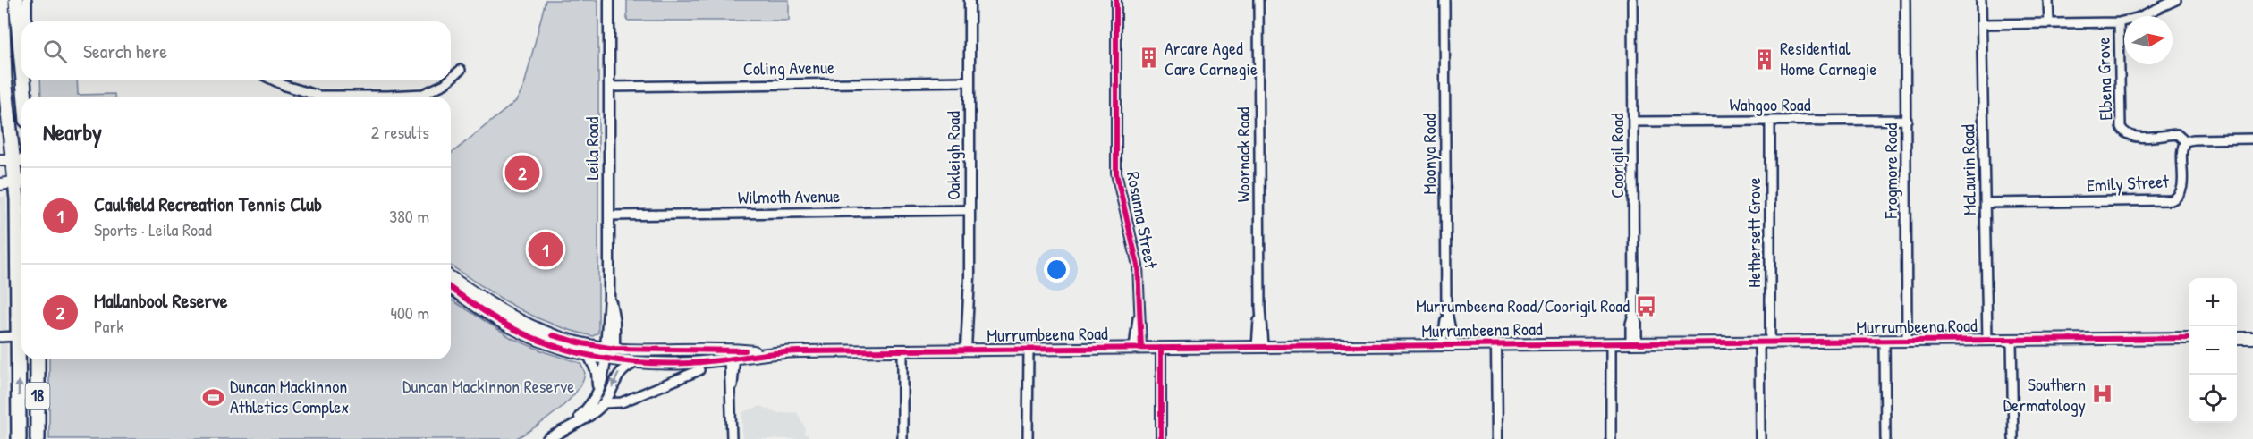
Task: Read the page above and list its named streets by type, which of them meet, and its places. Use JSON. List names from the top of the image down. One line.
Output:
{"streets":{"highway":["18"],"main road":["Murrumbeena Road"],"street":["Coling Avenue","Elbena Grove","Wahgoo Road","Leila Road","Moonya Road","Woornack Road","Oakleigh Road","Coorigil Road","McLaurin Road","Frogmore Road","Emily Street","Wilmoth Avenue","Rosanna Street","Hethersett Grove"]},"crossings":[["Coling Avenue","Leila Road"],["Coling Avenue","Oakleigh Road"],["Elbena Grove","Emily Street"],["Wahgoo Road","Coorigil Road"],["Wahgoo Road","Frogmore Road"],["Wahgoo Road","Hethersett Grove"],["Leila Road","Wilmoth Avenue"],["Leila Road","Murrumbeena Road"],["Moonya Road","Murrumbeena Road"],["Woornack Road","Murrumbeena Road"],["Oakleigh Road","Wilmoth Avenue"],["Oakleigh Road","Murrumbeena Road"],["Coorigil Road","Murrumbeena Road"],["McLaurin Road","Emily Street"],["McLaurin Road","Murrumbeena Road"],["Frogmore Road","Murrumbeena Road"],["Rosanna Street","Murrumbeena Road"],["Hethersett Grove","Murrumbeena Road"]],"parks":["Duncan Mackinnon Reserve"],"places":{"building":["Arcare Aged Care Carnegie","Residential Home Carnegie"],"bus stop":["Murrumbeena Road/Coorigil Road"],"hospital":["Southern Dermatology"],"sports":["Duncan Mackinnon Athletics Complex"]},"north":"right","page":{"search":"Search here","heading":["Nearby","2 results"],"pins":["2","1"],"list":[{"mark":"1","name":"Caulfield Recreation Tennis Club","note":"Sports · Leila Road","value":"380 m"},{"mark":"2","name":"Mallanbool Reserve","note":"Park","value":"400 m"}],"map_buttons":["+","−"]}}
